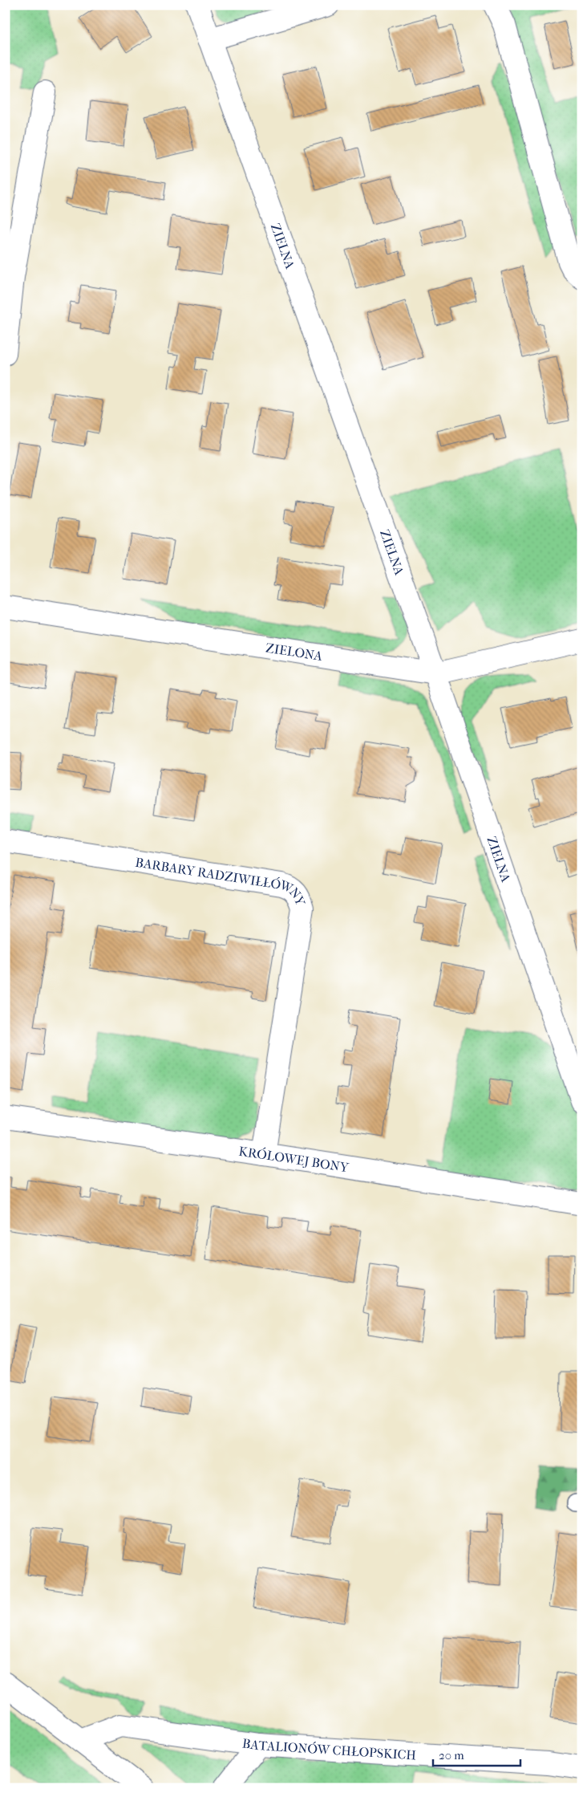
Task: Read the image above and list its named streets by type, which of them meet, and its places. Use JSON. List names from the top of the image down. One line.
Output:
{"streets":{"street":["ZIELNA","ZIELONA","BARBARY RADZIWIŁŁÓWNY","KRÓLOWEJ BONY","BATALIONÓW CHŁOPSKICH"]},"crossings":[["ZIELNA","ZIELONA"],["BARBARY RADZIWIŁŁÓWNY","KRÓLOWEJ BONY"]],"scale_bar":"20 m"}
